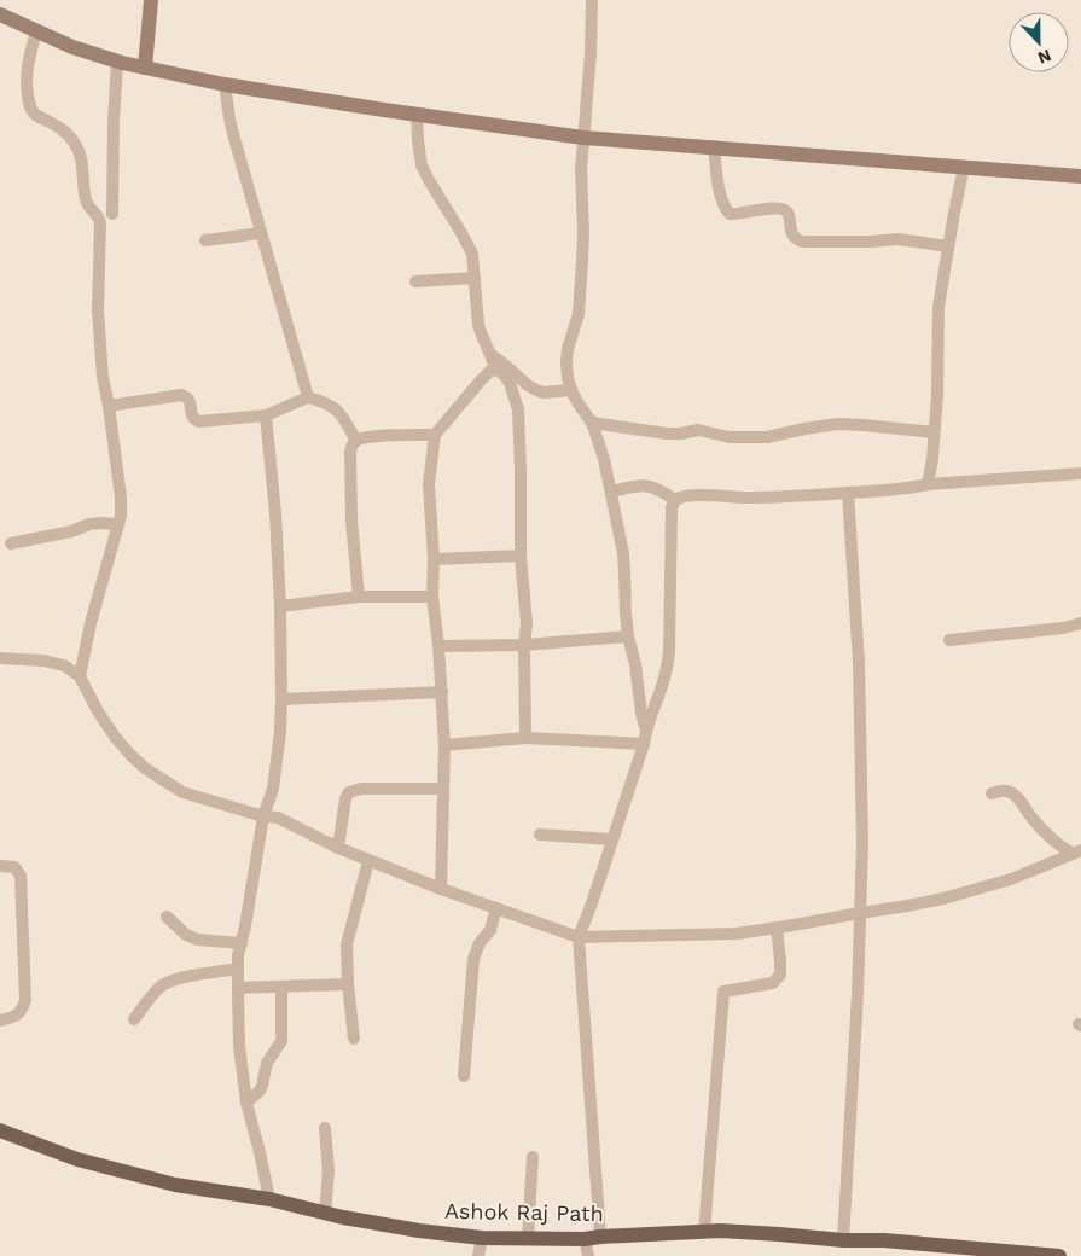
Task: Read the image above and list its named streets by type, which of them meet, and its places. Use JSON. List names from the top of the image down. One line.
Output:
{"streets":{"main road":["Ashok Raj Path"]},"north":"bottom"}
